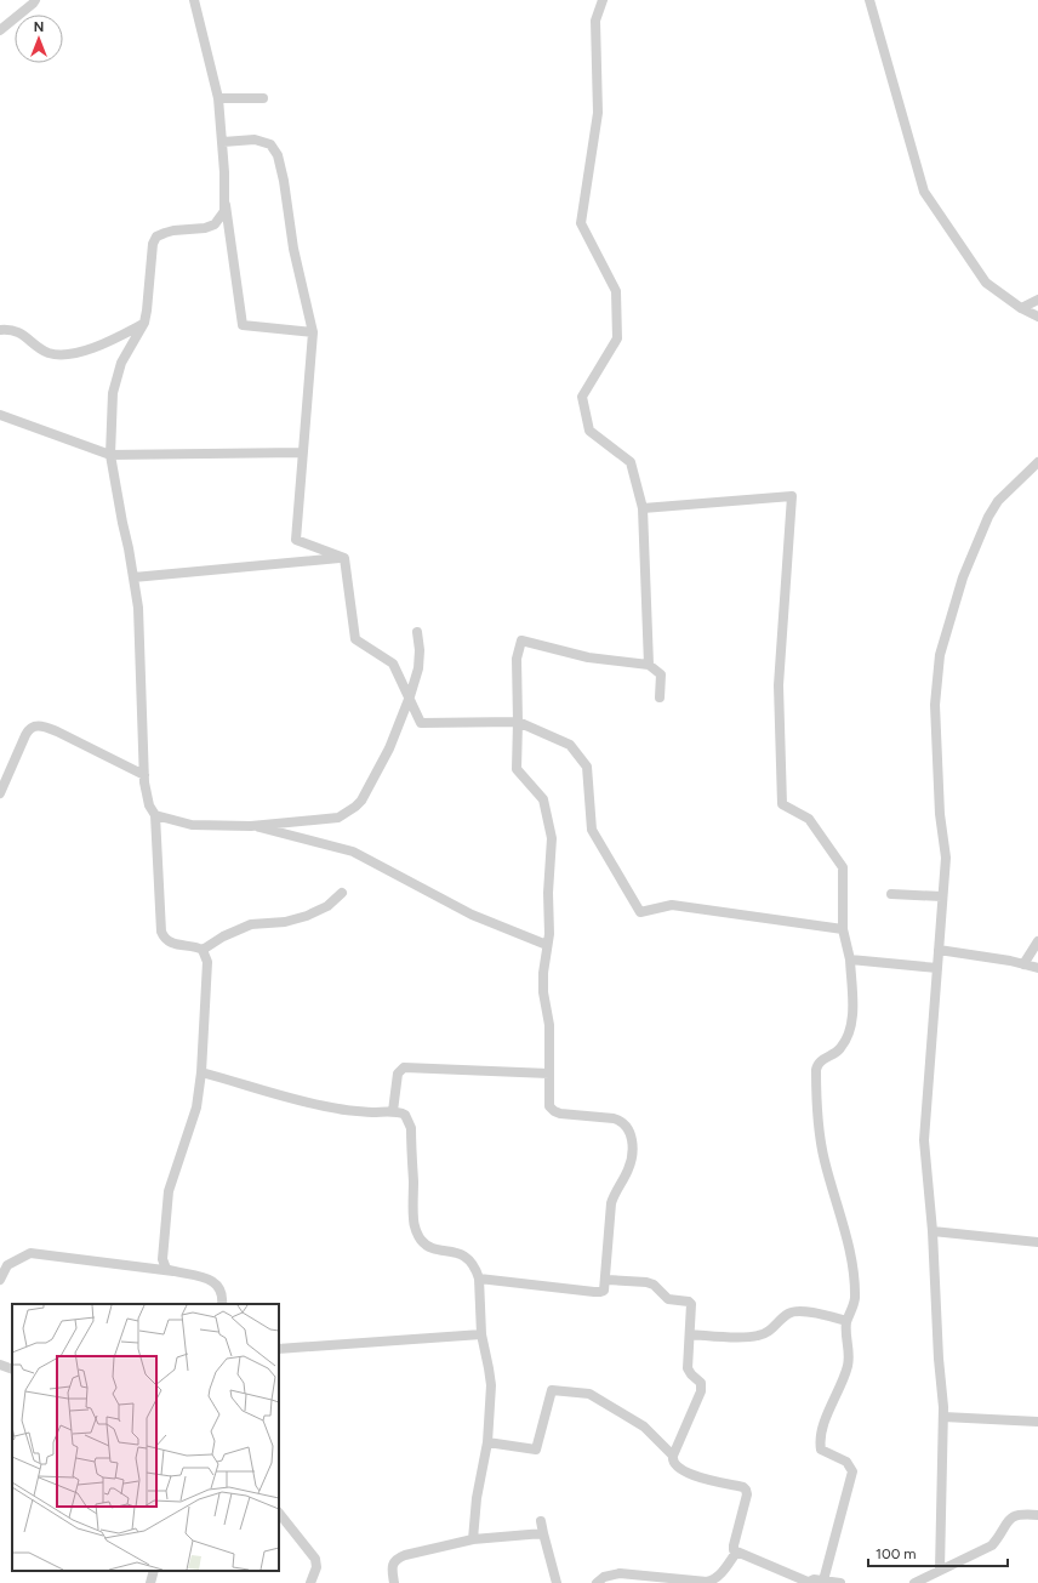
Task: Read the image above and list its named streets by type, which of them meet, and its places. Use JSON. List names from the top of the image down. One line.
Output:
{"scale_bar":"100 m","north":"top"}
